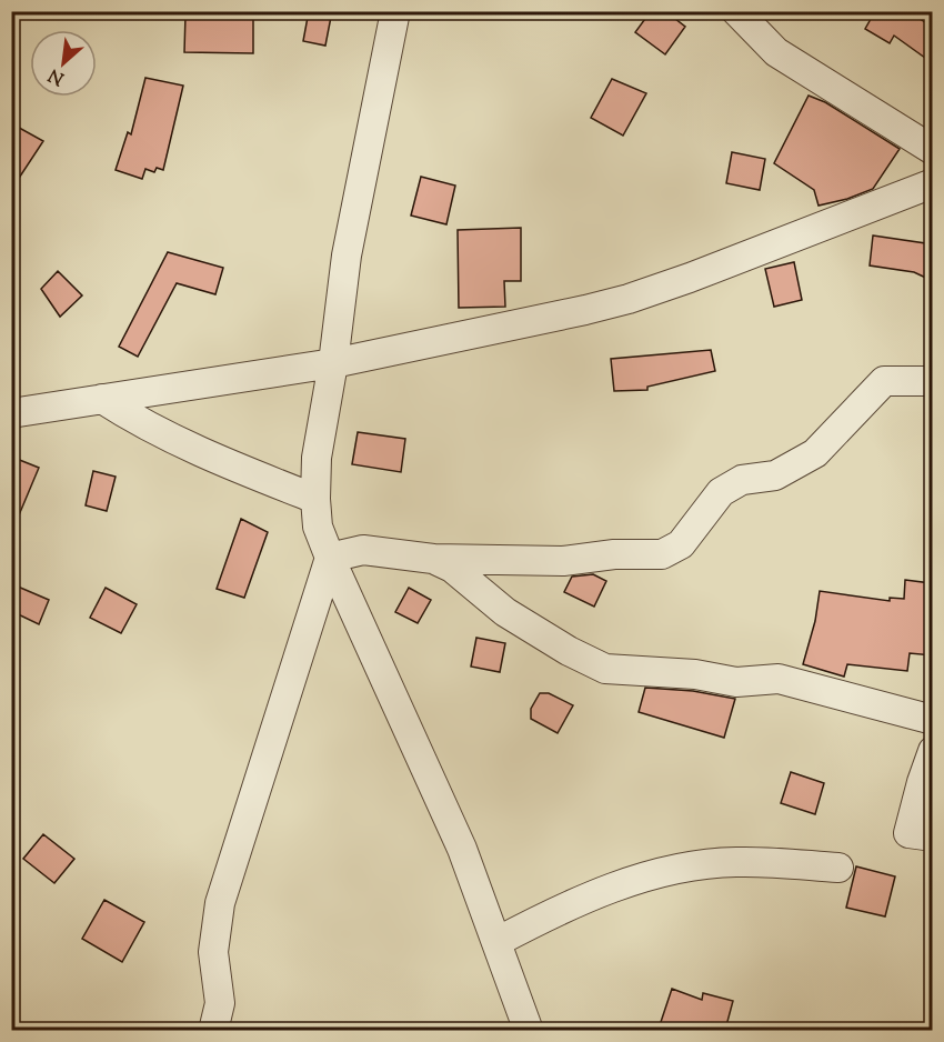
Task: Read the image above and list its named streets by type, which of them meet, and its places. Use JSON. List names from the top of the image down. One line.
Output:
{"north":"bottom left"}
